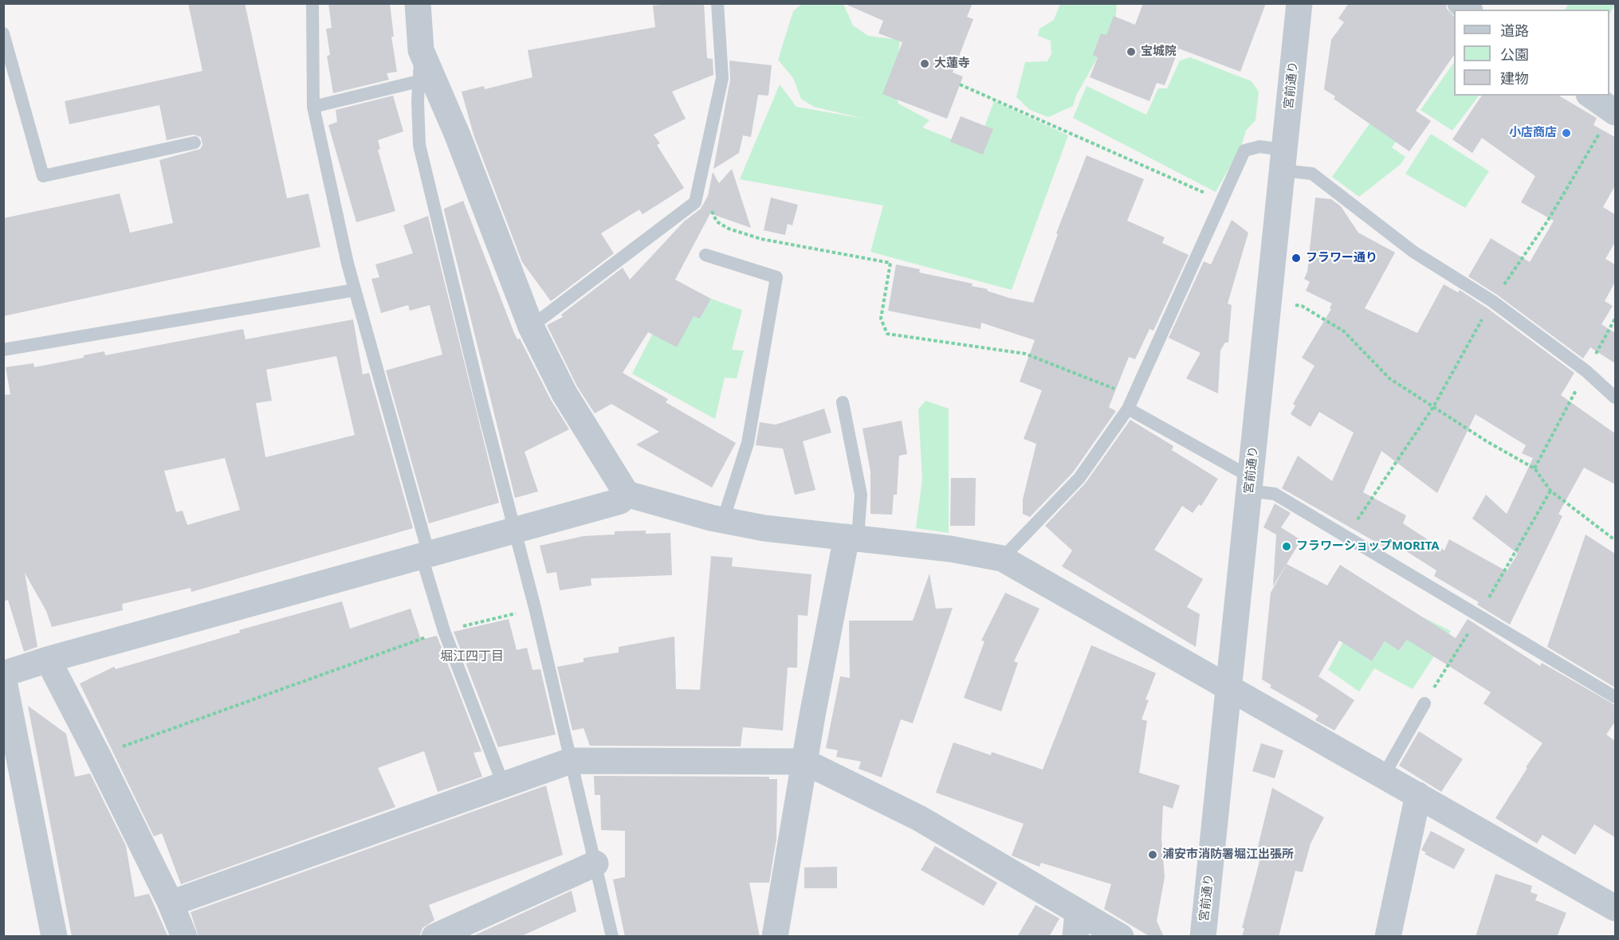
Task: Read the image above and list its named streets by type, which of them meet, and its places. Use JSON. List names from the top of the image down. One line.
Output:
{"streets":{"street":["宮前通り"]},"districts":["堀江四丁目"],"places":["宝城院","大蓮寺","小店商店","フラワー通り","フラワーショップMORITA","浦安市消防署堀江出張所"],"legend":["道路","公園","建物"]}
